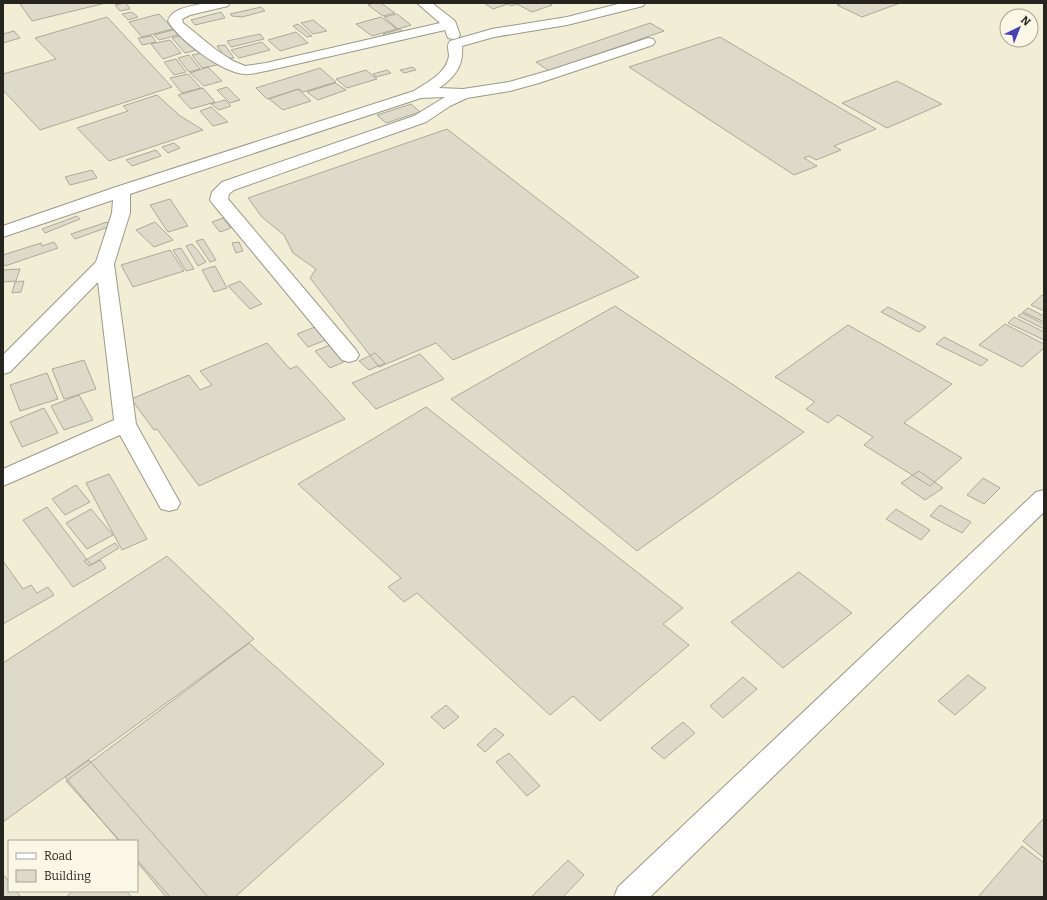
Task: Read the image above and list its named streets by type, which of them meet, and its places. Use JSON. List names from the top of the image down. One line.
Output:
{"legend":["Road","Building"],"north":"top right"}
